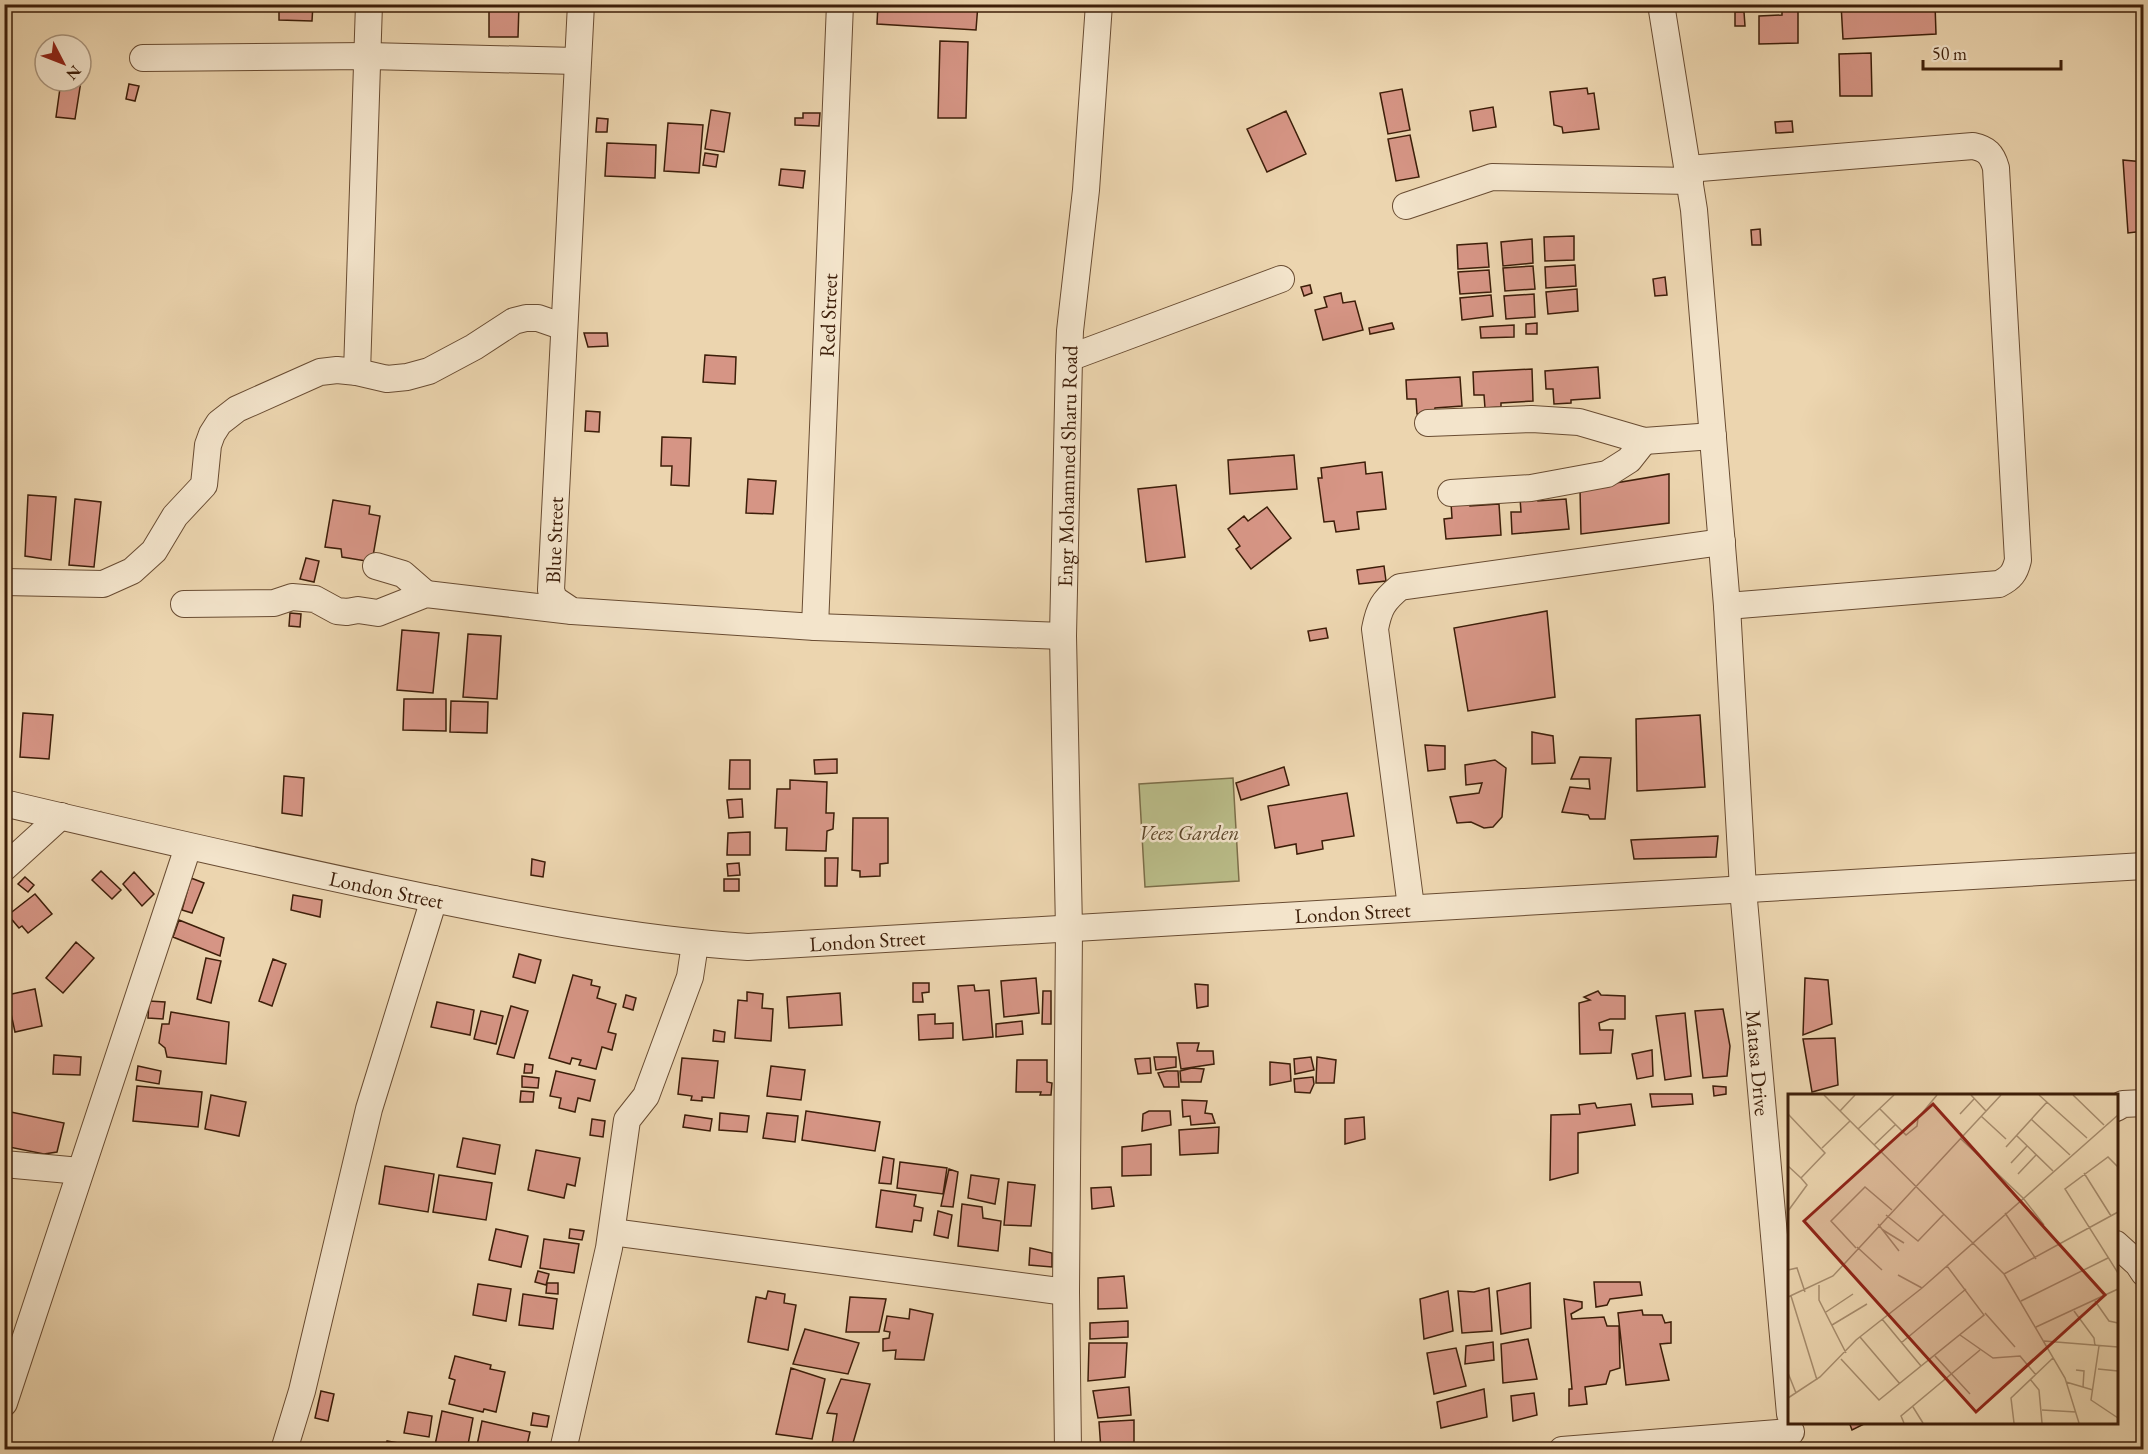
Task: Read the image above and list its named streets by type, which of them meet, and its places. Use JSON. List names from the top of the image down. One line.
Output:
{"streets":{"street":["Red Street","Engr Mohammed Sharu Road","Blue Street","London Street","Matasa Drive"]},"crossings":[["Red Street","Blue Street"],["Engr Mohammed Sharu Road","Blue Street"],["Engr Mohammed Sharu Road","London Street"],["London Street","Matasa Drive"]],"parks":["Veez Garden"],"scale_bar":"50 m","north":"bottom right"}
